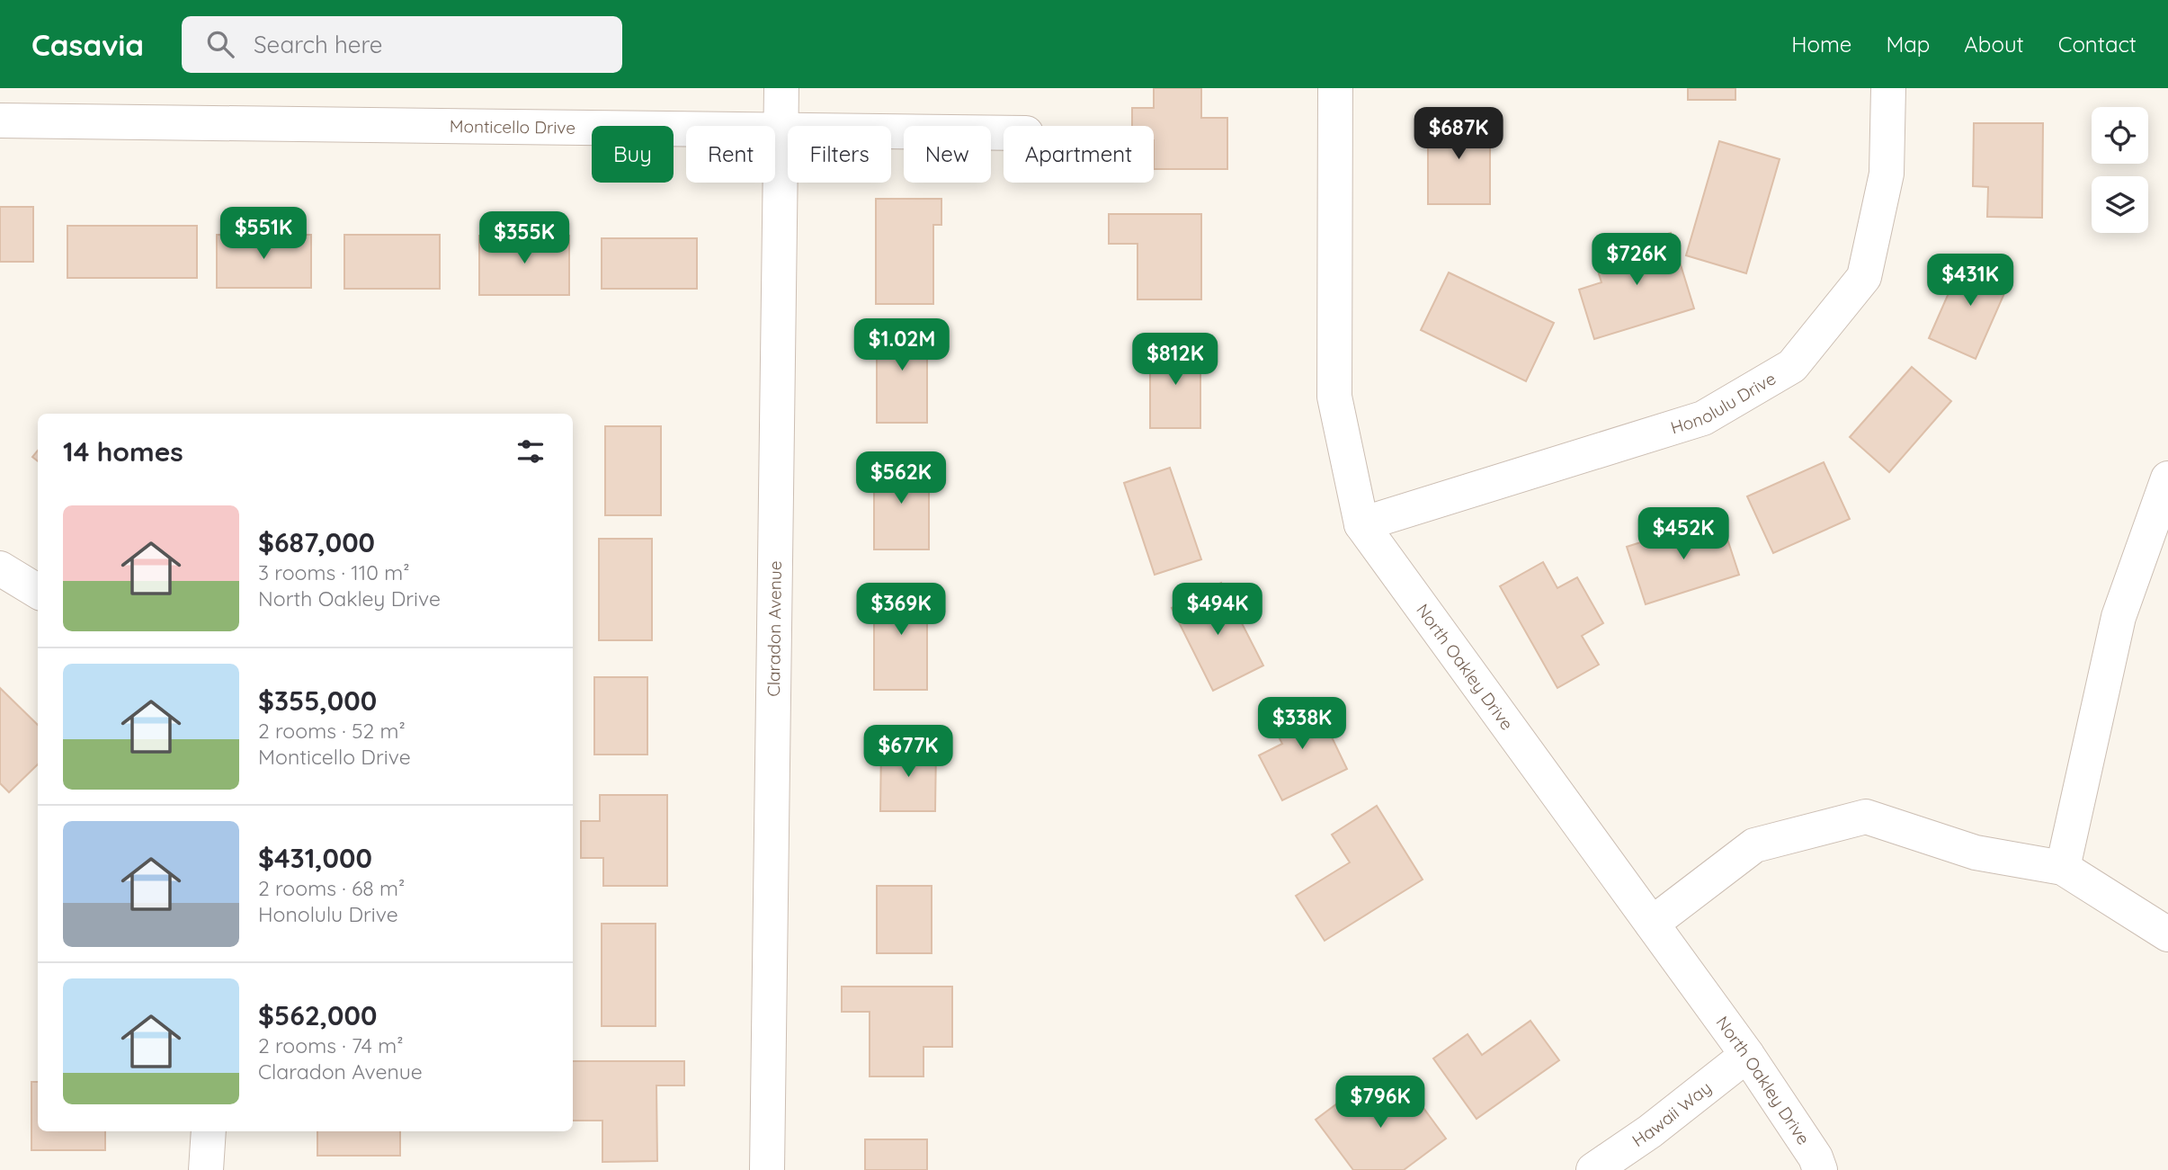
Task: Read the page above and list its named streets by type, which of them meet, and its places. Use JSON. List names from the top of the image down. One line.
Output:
{"streets":{"street":["Monticello Drive","Honolulu Drive","Claradon Avenue","North Oakley Drive","Hawaii Way"]},"crossings":[["Monticello Drive","Claradon Avenue"],["Honolulu Drive","North Oakley Drive"],["North Oakley Drive","Hawaii Way"]],"page":{"header":"Casavia","search":"Search here","nav":["Home","Map","About","Contact"],"price":["$687K","$551K","$355K","$726K","$431K","$1.02M","$812K","$562K","$452K","$369K","$494K","$338K","$677K","$796K"],"chip":["Buy","Rent","Filters","New","Apartment"],"heading":"14 homes","list":[{"name":"$687,000","note":"3 rooms · 110 m² · North Oakley Drive"},{"name":"$355,000","note":"2 rooms · 52 m² · Monticello Drive"},{"name":"$431,000","note":"2 rooms · 68 m² · Honolulu Drive"},{"name":"$562,000","note":"2 rooms · 74 m² · Claradon Avenue"}]}}
